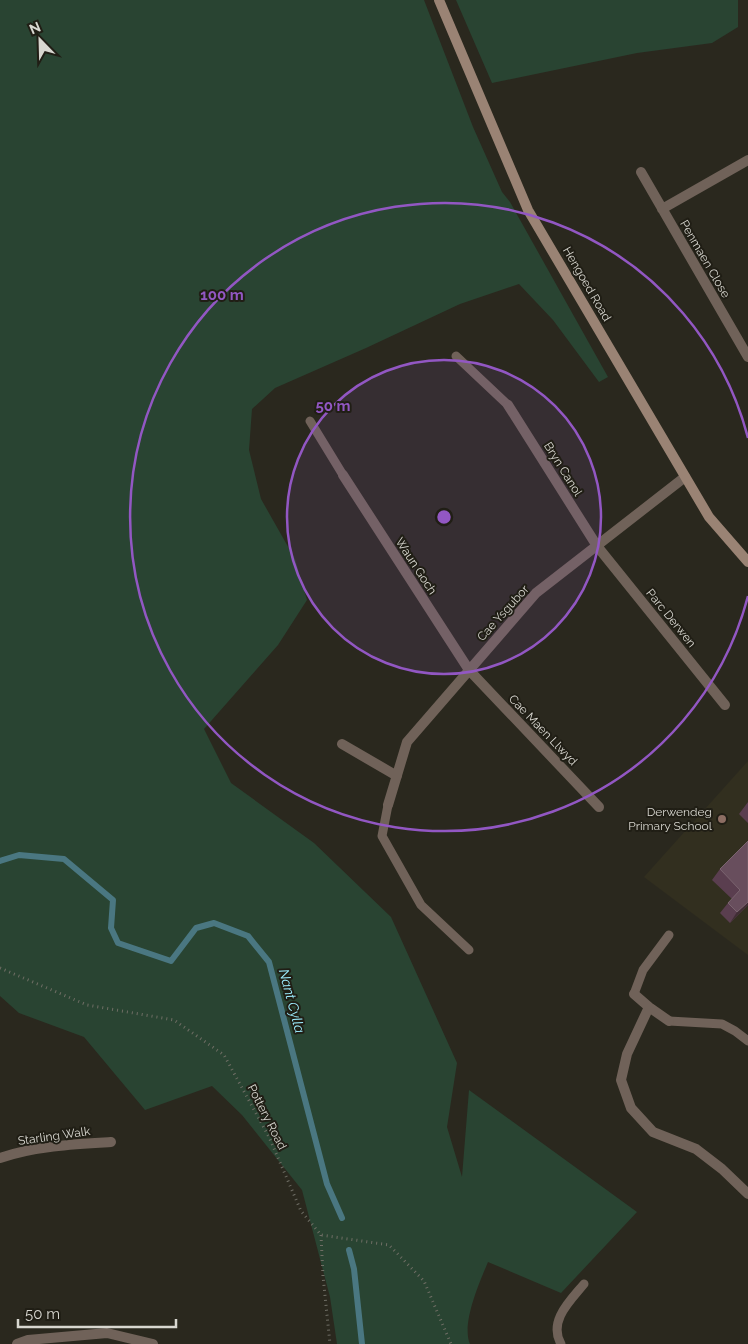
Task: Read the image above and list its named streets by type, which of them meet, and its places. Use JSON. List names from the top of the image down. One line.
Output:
{"streets":{"street":["Penmaen Close","Hengoed Road","Bryn Canol","Waun Goch","Cae Ysgubor","Parc Derwen","Cae Maen Llwyd","Starling Walk"],"path":["Pottery Road"]},"crossings":[["Hengoed Road","Cae Ysgubor"],["Bryn Canol","Cae Ysgubor"],["Bryn Canol","Parc Derwen"],["Waun Goch","Cae Ysgubor"],["Waun Goch","Cae Maen Llwyd"],["Cae Ysgubor","Parc Derwen"],["Cae Ysgubor","Cae Maen Llwyd"]],"water":["Nant Cylla"],"places":["Derwendeg Primary School"],"scale_bar":"50 m","north":"top left","rings":["100 m","50 m"]}
